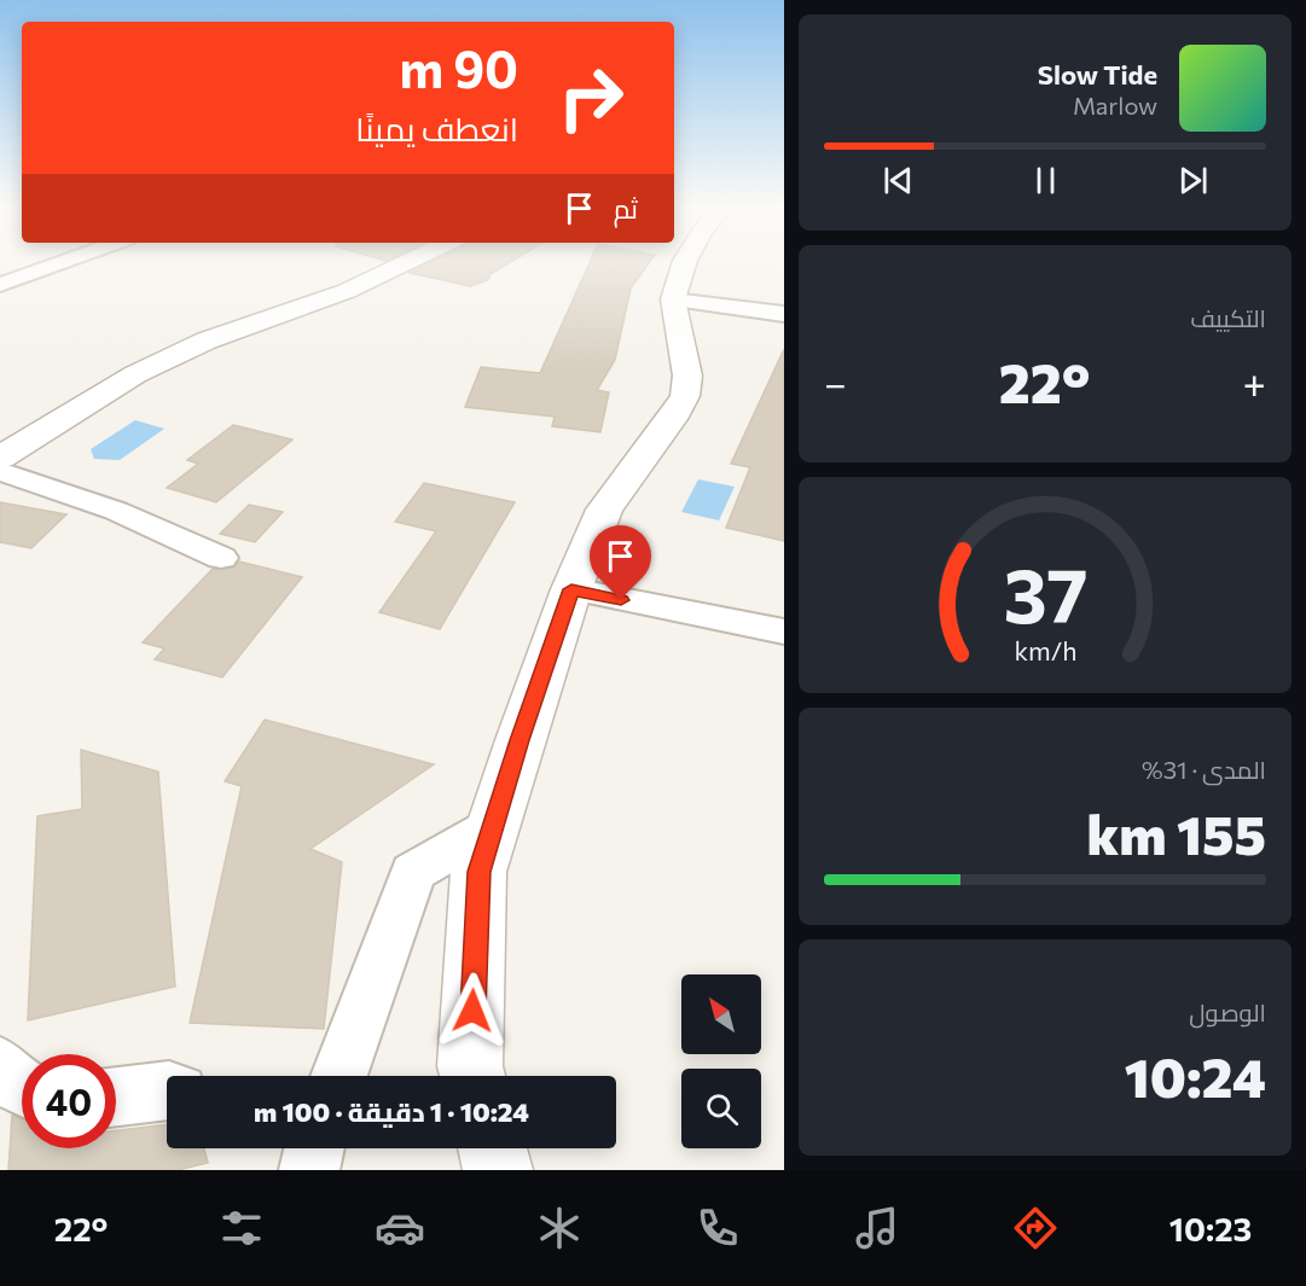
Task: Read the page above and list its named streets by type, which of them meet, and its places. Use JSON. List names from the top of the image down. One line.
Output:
{"north":"top left","page":{"turn":["90 m","انعطف يمينًا"],"song":["Slow Tide","Marlow"],"then":"ثم","tile":["التكييف",["المدى · 31%","155 km"],["الوصول","10:24"]],"heat":["−","22°","+"],"limit":"40","trip":"10:24 · 1 دقيقة · 100 m","tabs":["10:23","22°"],"gauge":["37","km/h"]}}
